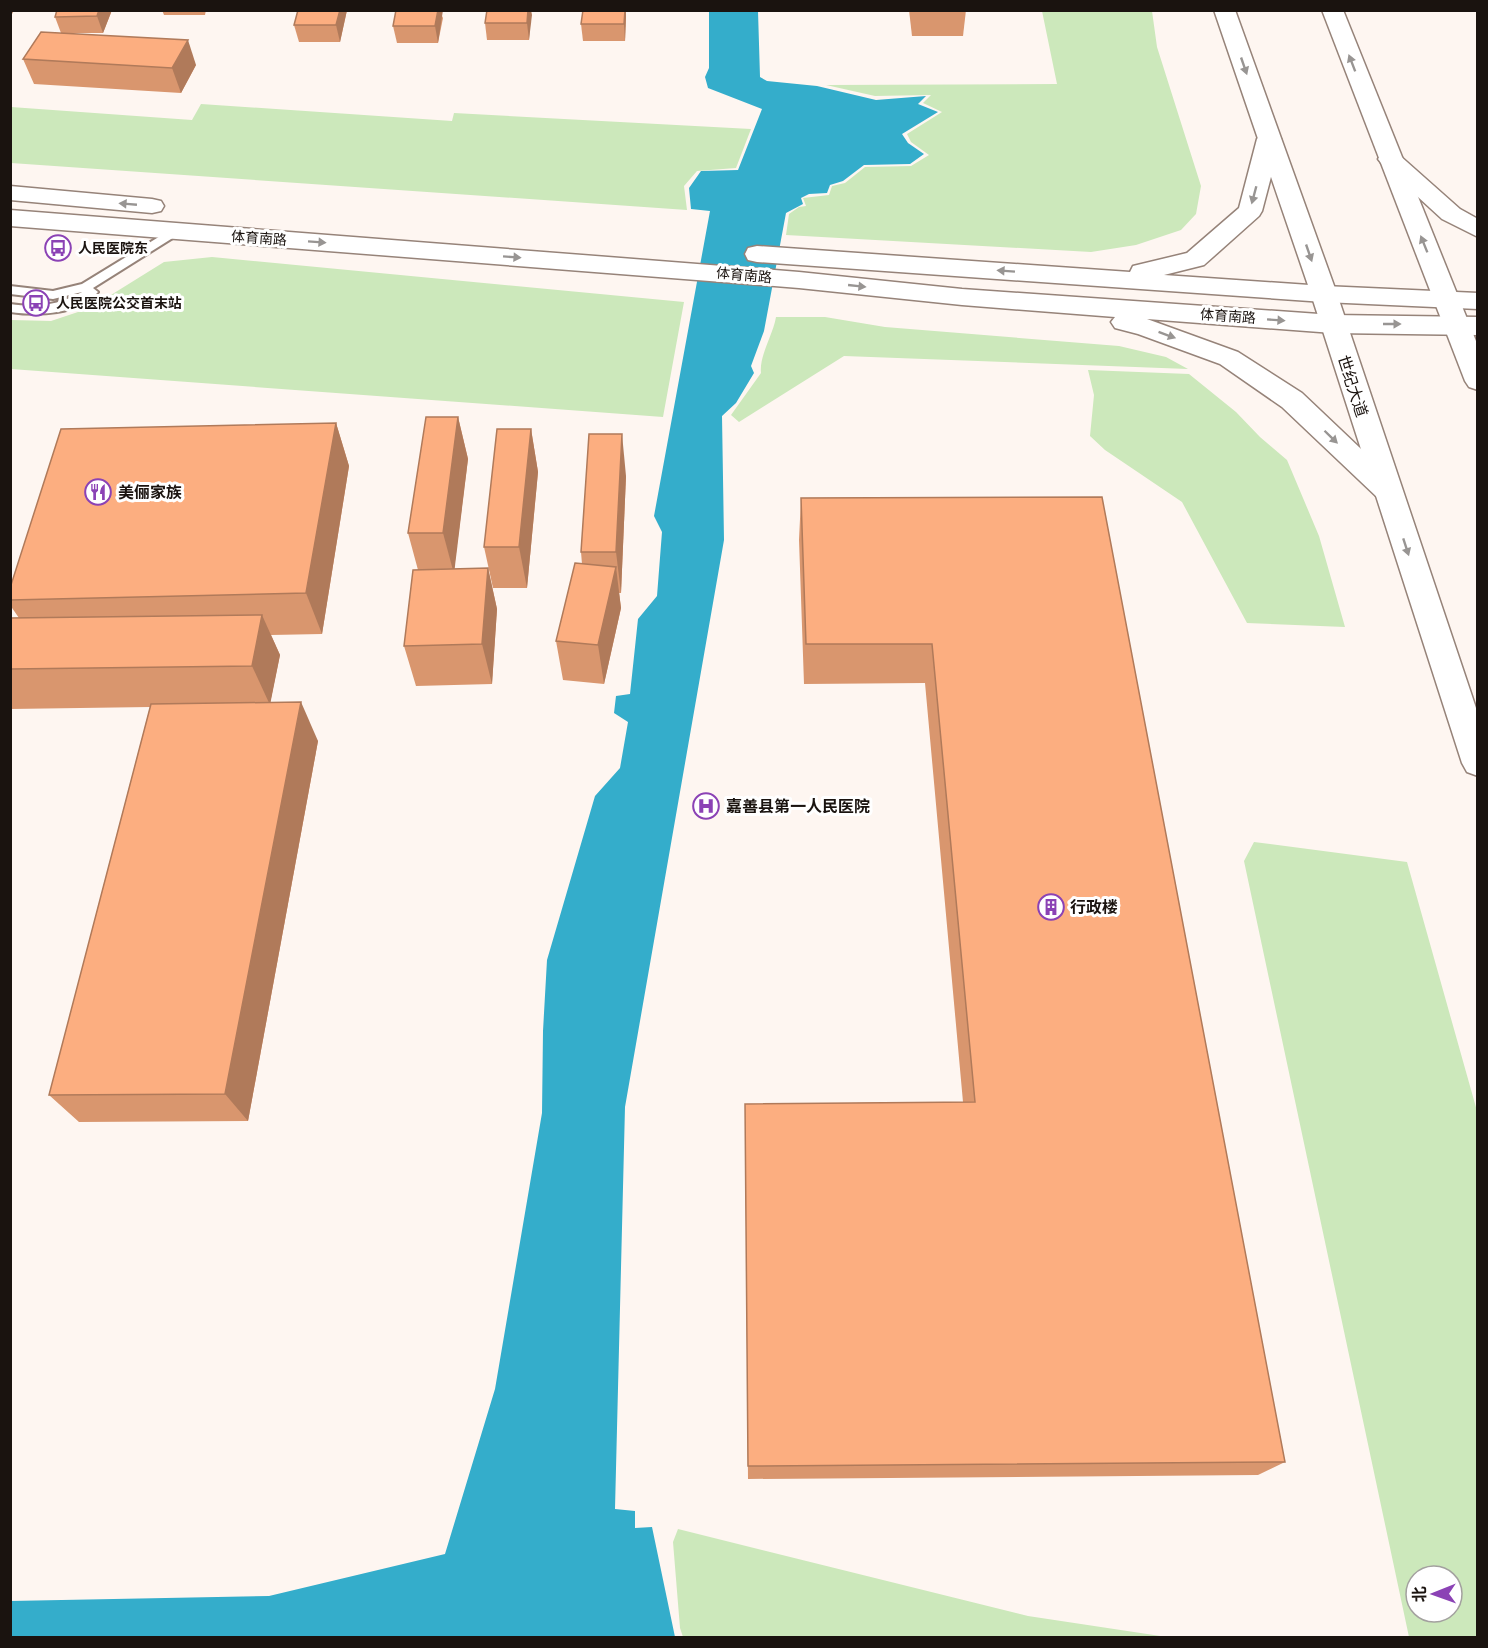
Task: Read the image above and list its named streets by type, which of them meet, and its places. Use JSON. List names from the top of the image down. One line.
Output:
{"streets":{"main road":["体育南路","世纪大道"]},"crossings":[["体育南路","世纪大道"]],"places":{"bus stop":["人民医院东","人民医院公交首末站"],"restaurant":["美俪家族"],"hospital":["嘉善县第一人民医院"],"building":["行政楼"]},"north":"left"}
